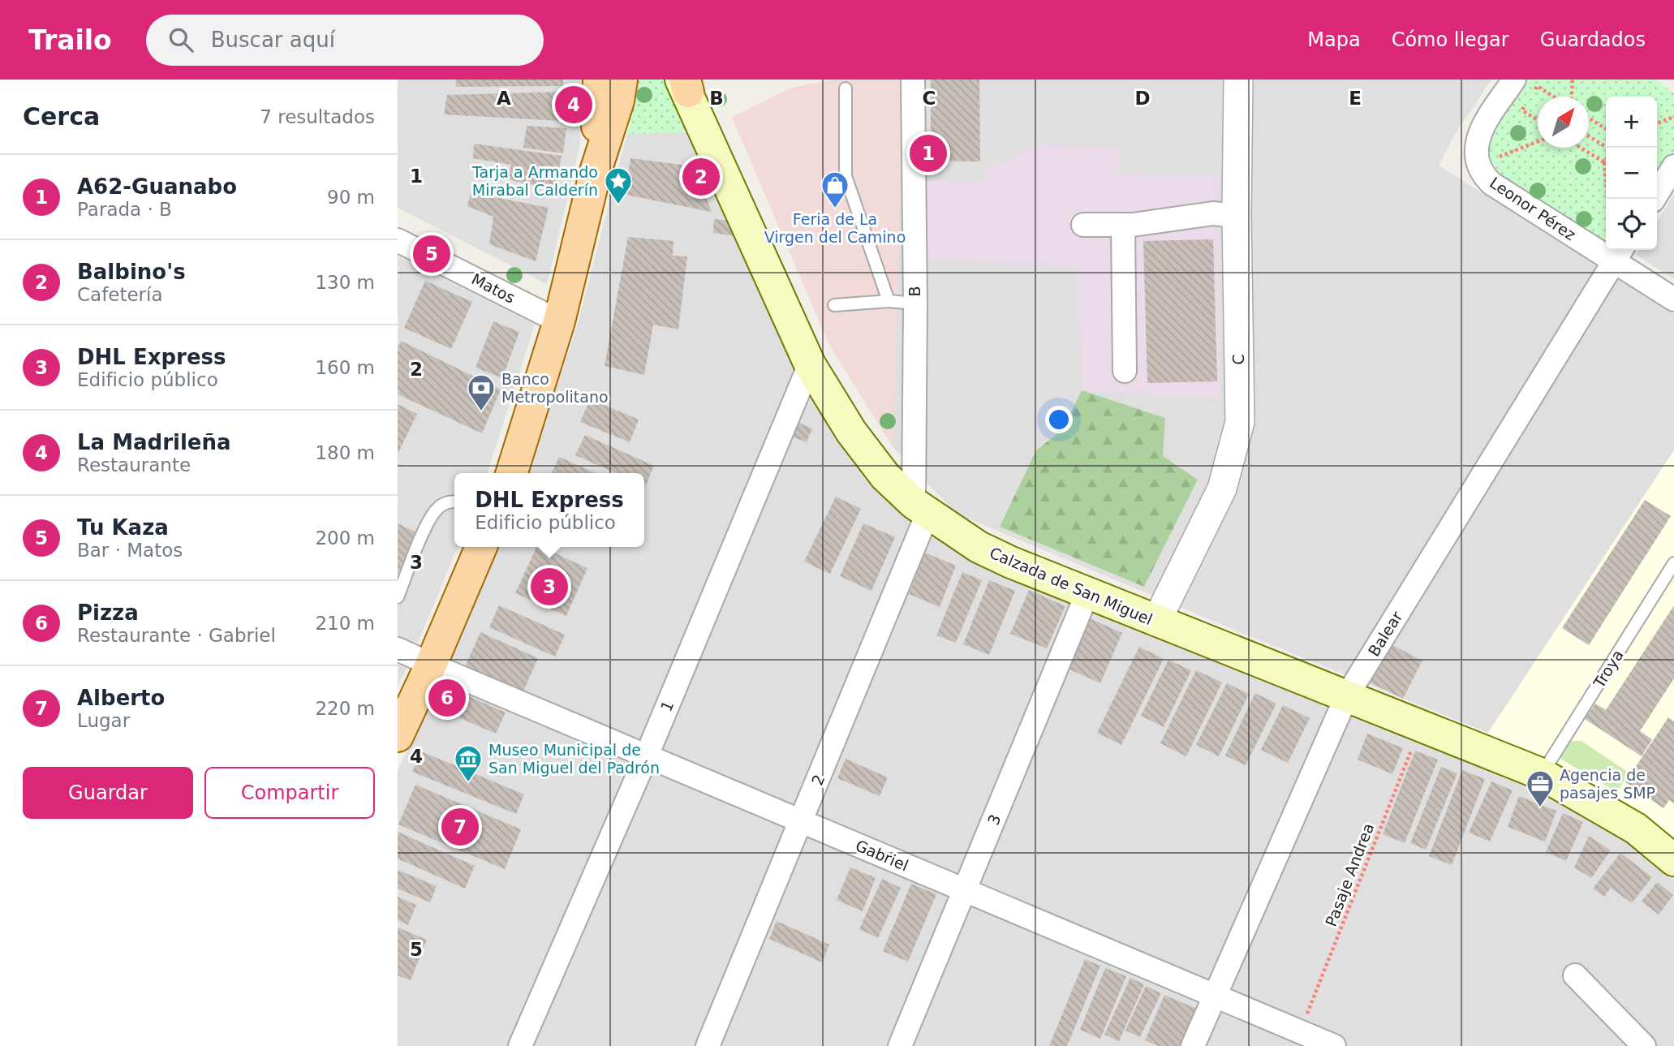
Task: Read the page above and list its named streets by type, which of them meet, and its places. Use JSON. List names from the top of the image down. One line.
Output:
{"streets":{"main road":["Calzada de San Miguel"],"street":["Leonor Pérez","Matos","B","C","Balear","1","2","3","Gabriel"],"lane":["Troya"],"path":["Pasaje Andrea"]},"crossings":[["Leonor Pérez","Balear"],["B","Calzada de San Miguel"],["B","2"],["C","Calzada de San Miguel"],["Calzada de San Miguel","Balear"],["Calzada de San Miguel","Troya"],["Calzada de San Miguel","1"],["Calzada de San Miguel","2"],["Calzada de San Miguel","3"],["Calzada de San Miguel","Pasaje Andrea"],["Balear","Gabriel"],["1","Gabriel"],["2","Gabriel"],["3","Gabriel"],["Gabriel","Pasaje Andrea"]],"places":{"place":["Tarja a Armando Mirabal Calderín"],"shop":["Feria de La Virgen del Camino"],"bank":["Banco Metropolitano"],"museum":["Museo Municipal de San Miguel del Padrón"],"office":["Agencia de pasajes SMP"]},"north":"top right","page":{"header":"Trailo","search":"Buscar aquí","nav":["Mapa","Cómo llegar","Guardados"],"heading":["Cerca","7 resultados"],"pins":["4","1","2","5","3","6","7"],"map_buttons":["+","−"],"list":[{"mark":"1","name":"A62-Guanabo","note":"Parada · B","value":"90 m"},{"mark":"2","name":"Balbino's","note":"Cafetería","value":"130 m"},{"mark":"3","name":"DHL Express","note":"Edificio público","value":"160 m"},{"mark":"4","name":"La Madrileña","note":"Restaurante","value":"180 m"},{"mark":"5","name":"Tu Kaza","note":"Bar · Matos","value":"200 m"},{"mark":"6","name":"Pizza","note":"Restaurante · Gabriel","value":"210 m"},{"mark":"7","name":"Alberto","note":"Lugar","value":"220 m"}],"popup":["DHL Express","Edificio público"],"buttons":["Guardar","Compartir"]},"grid":{"columns":["A","B","C","D","E"],"rows":["1","2","3","4","5"]}}
